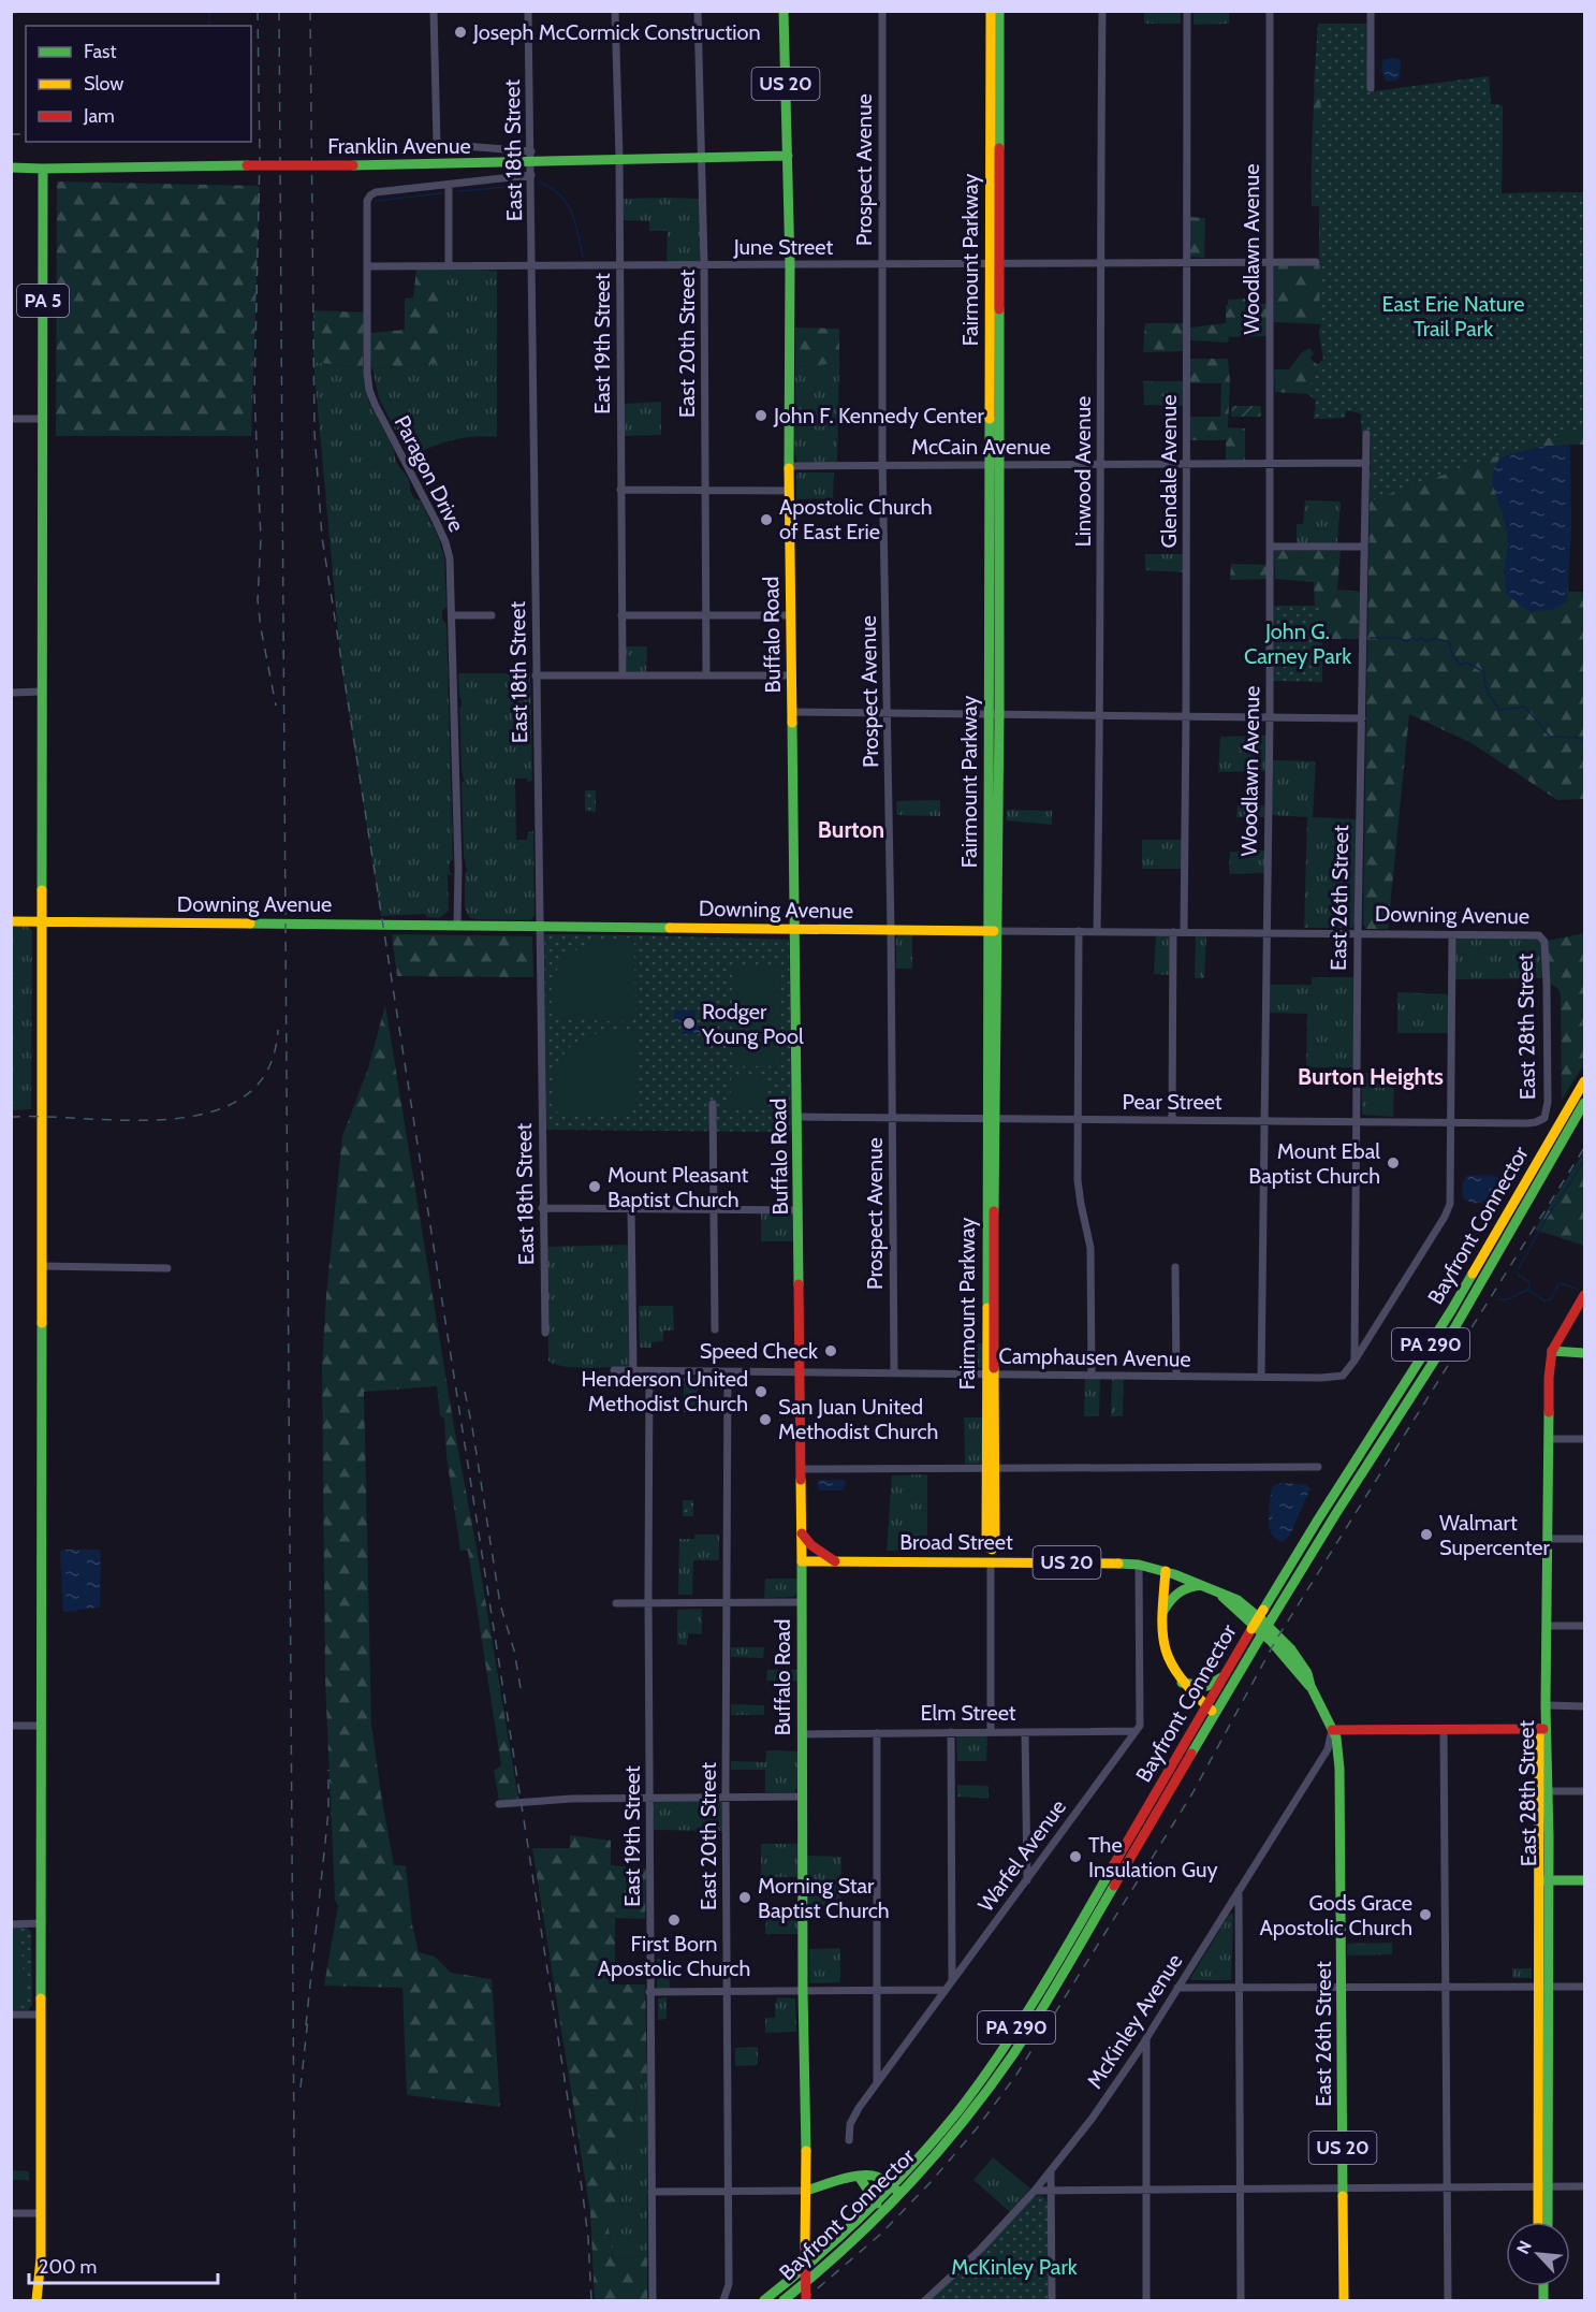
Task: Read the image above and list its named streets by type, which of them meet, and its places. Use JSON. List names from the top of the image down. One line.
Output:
{"streets":{"main road":["US 20","Franklin Avenue","Fairmount Parkway","PA 5","Buffalo Road","East 26th Street","Downing Avenue","East 28th Street","Bayfront Connector","PA 290","Broad Street"],"street":["East 18th Street","Prospect Avenue","June Street","Woodlawn Avenue","East 19th Street","East 20th Street","McCain Avenue","Linwood Avenue","Glendale Avenue","Paragon Drive","Pear Street","Camphausen Avenue","Elm Street","Warfel Avenue","McKinley Avenue"]},"crossings":[["Franklin Avenue","East 18th Street"],["Franklin Avenue","PA 5"],["Franklin Avenue","East 19th Street"],["Franklin Avenue","East 20th Street"],["Franklin Avenue","Buffalo Road"],["East 18th Street","June Street"],["East 18th Street","Downing Avenue"],["Prospect Avenue","June Street"],["Prospect Avenue","McCain Avenue"],["Prospect Avenue","Downing Avenue"],["Prospect Avenue","Pear Street"],["Prospect Avenue","Camphausen Avenue"],["June Street","Woodlawn Avenue"],["June Street","Fairmount Parkway"],["June Street","East 19th Street"],["June Street","East 20th Street"],["June Street","Linwood Avenue"],["June Street","Glendale Avenue"],["June Street","Paragon Drive"],["June Street","Buffalo Road"],["Woodlawn Avenue","McCain Avenue"],["Woodlawn Avenue","Downing Avenue"],["Woodlawn Avenue","Pear Street"],["Woodlawn Avenue","Camphausen Avenue"],["Fairmount Parkway","McCain Avenue"],["Fairmount Parkway","Downing Avenue"],["Fairmount Parkway","Pear Street"],["Fairmount Parkway","Camphausen Avenue"],["Fairmount Parkway","Broad Street"],["Fairmount Parkway","Elm Street"],["PA 5","Downing Avenue"],["East 19th Street","Camphausen Avenue"],["East 20th Street","Camphausen Avenue"],["McCain Avenue","Linwood Avenue"],["McCain Avenue","Glendale Avenue"],["McCain Avenue","Buffalo Road"],["McCain Avenue","East 26th Street"],["Linwood Avenue","Downing Avenue"],["Glendale Avenue","Downing Avenue"],["Paragon Drive","Downing Avenue"],["Buffalo Road","Downing Avenue"],["Buffalo Road","Pear Street"],["Buffalo Road","Camphausen Avenue"],["Buffalo Road","Broad Street"],["Buffalo Road","Elm Street"],["East 26th Street","Downing Avenue"],["East 26th Street","Pear Street"],["East 26th Street","Camphausen Avenue"],["East 26th Street","Broad Street"],["East 26th Street","McKinley Avenue"],["Downing Avenue","East 28th Street"],["East 28th Street","Pear Street"],["Broad Street","Warfel Avenue"],["Broad Street","McKinley Avenue"],["Elm Street","Warfel Avenue"]],"districts":["Burton","Burton Heights"],"parks":["East Erie Nature Trail Park","John G. Carney Park","McKinley Park"],"places":["Joseph McCormick Construction","John F. Kennedy Center","Apostolic Church of East Erie","Rodger Young Pool","Mount Ebal Baptist Church","Mount Pleasant Baptist Church","Speed Check","Henderson United Methodist Church","San Juan United Methodist Church","Walmart Supercenter","The Insulation Guy","Morning Star Baptist Church","Gods Grace Apostolic Church","First Born Apostolic Church"],"legend":["Fast","Slow","Jam"],"scale_bar":"200 m","north":"top left"}
